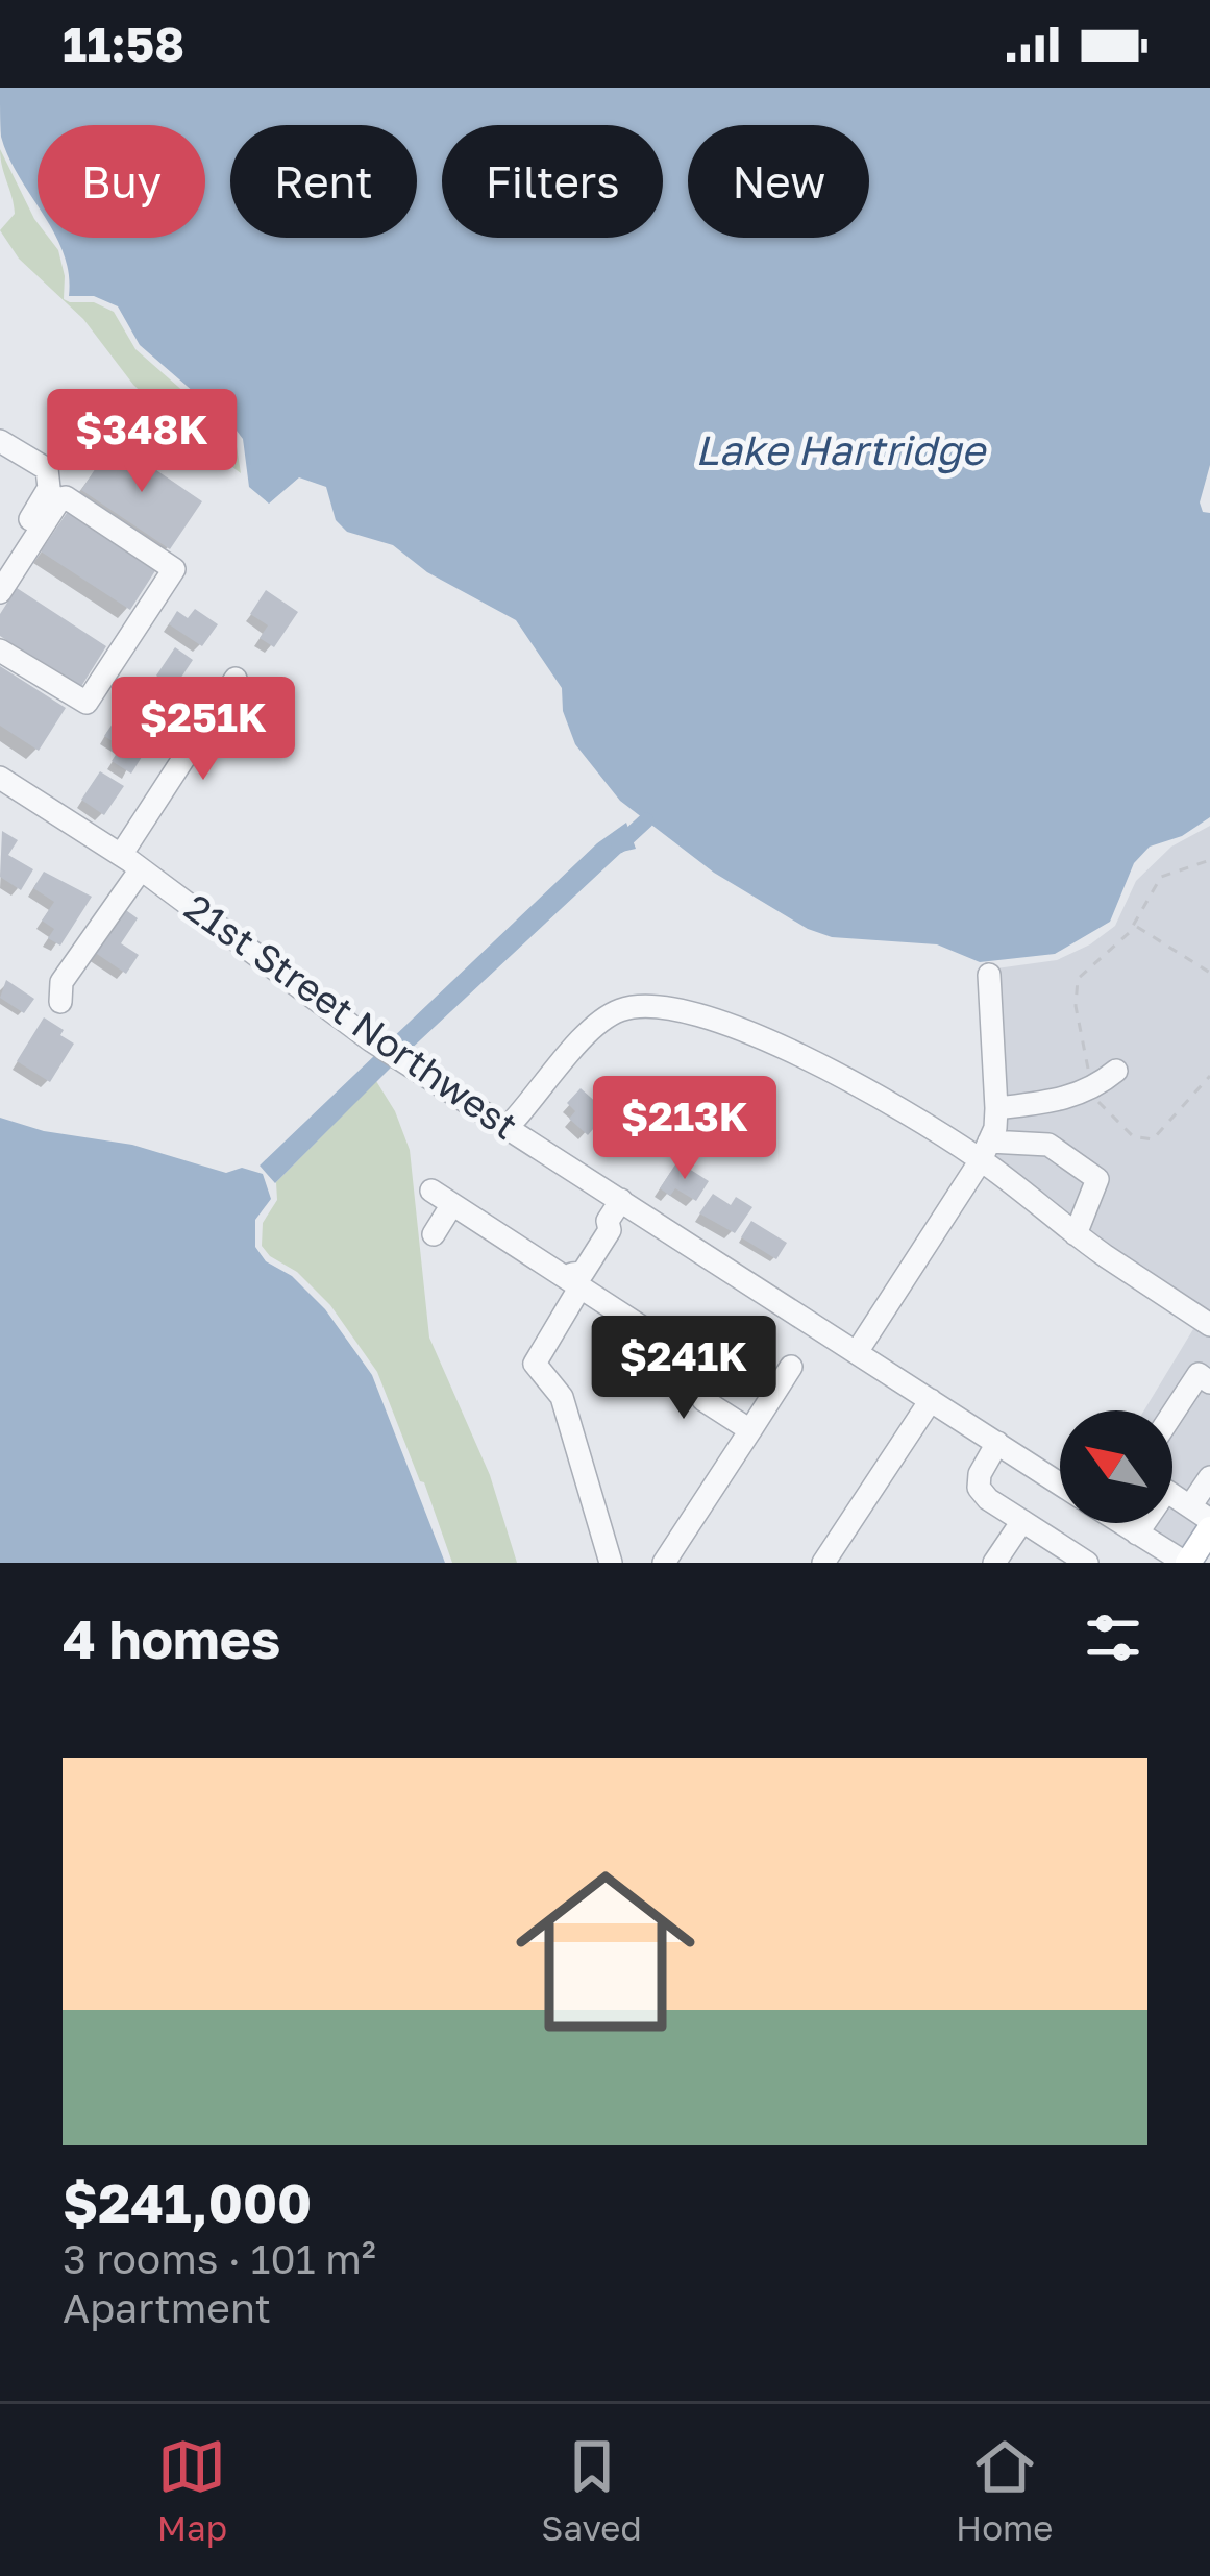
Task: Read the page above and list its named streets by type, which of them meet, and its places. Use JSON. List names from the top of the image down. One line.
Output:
{"streets":{"street":["21st Street Northwest"]},"water":["Lake Hartridge"],"north":"top left","page":{"status":"11:58","chip":["Buy","Rent","Filters","New"],"price":["$348K","$251K","$213K","$241K"],"heading":"4 homes","list":[{"name":"$241,000","note":"3 rooms · 101 m² · Apartment"}],"tabs":["Map","Saved","Home"]}}
